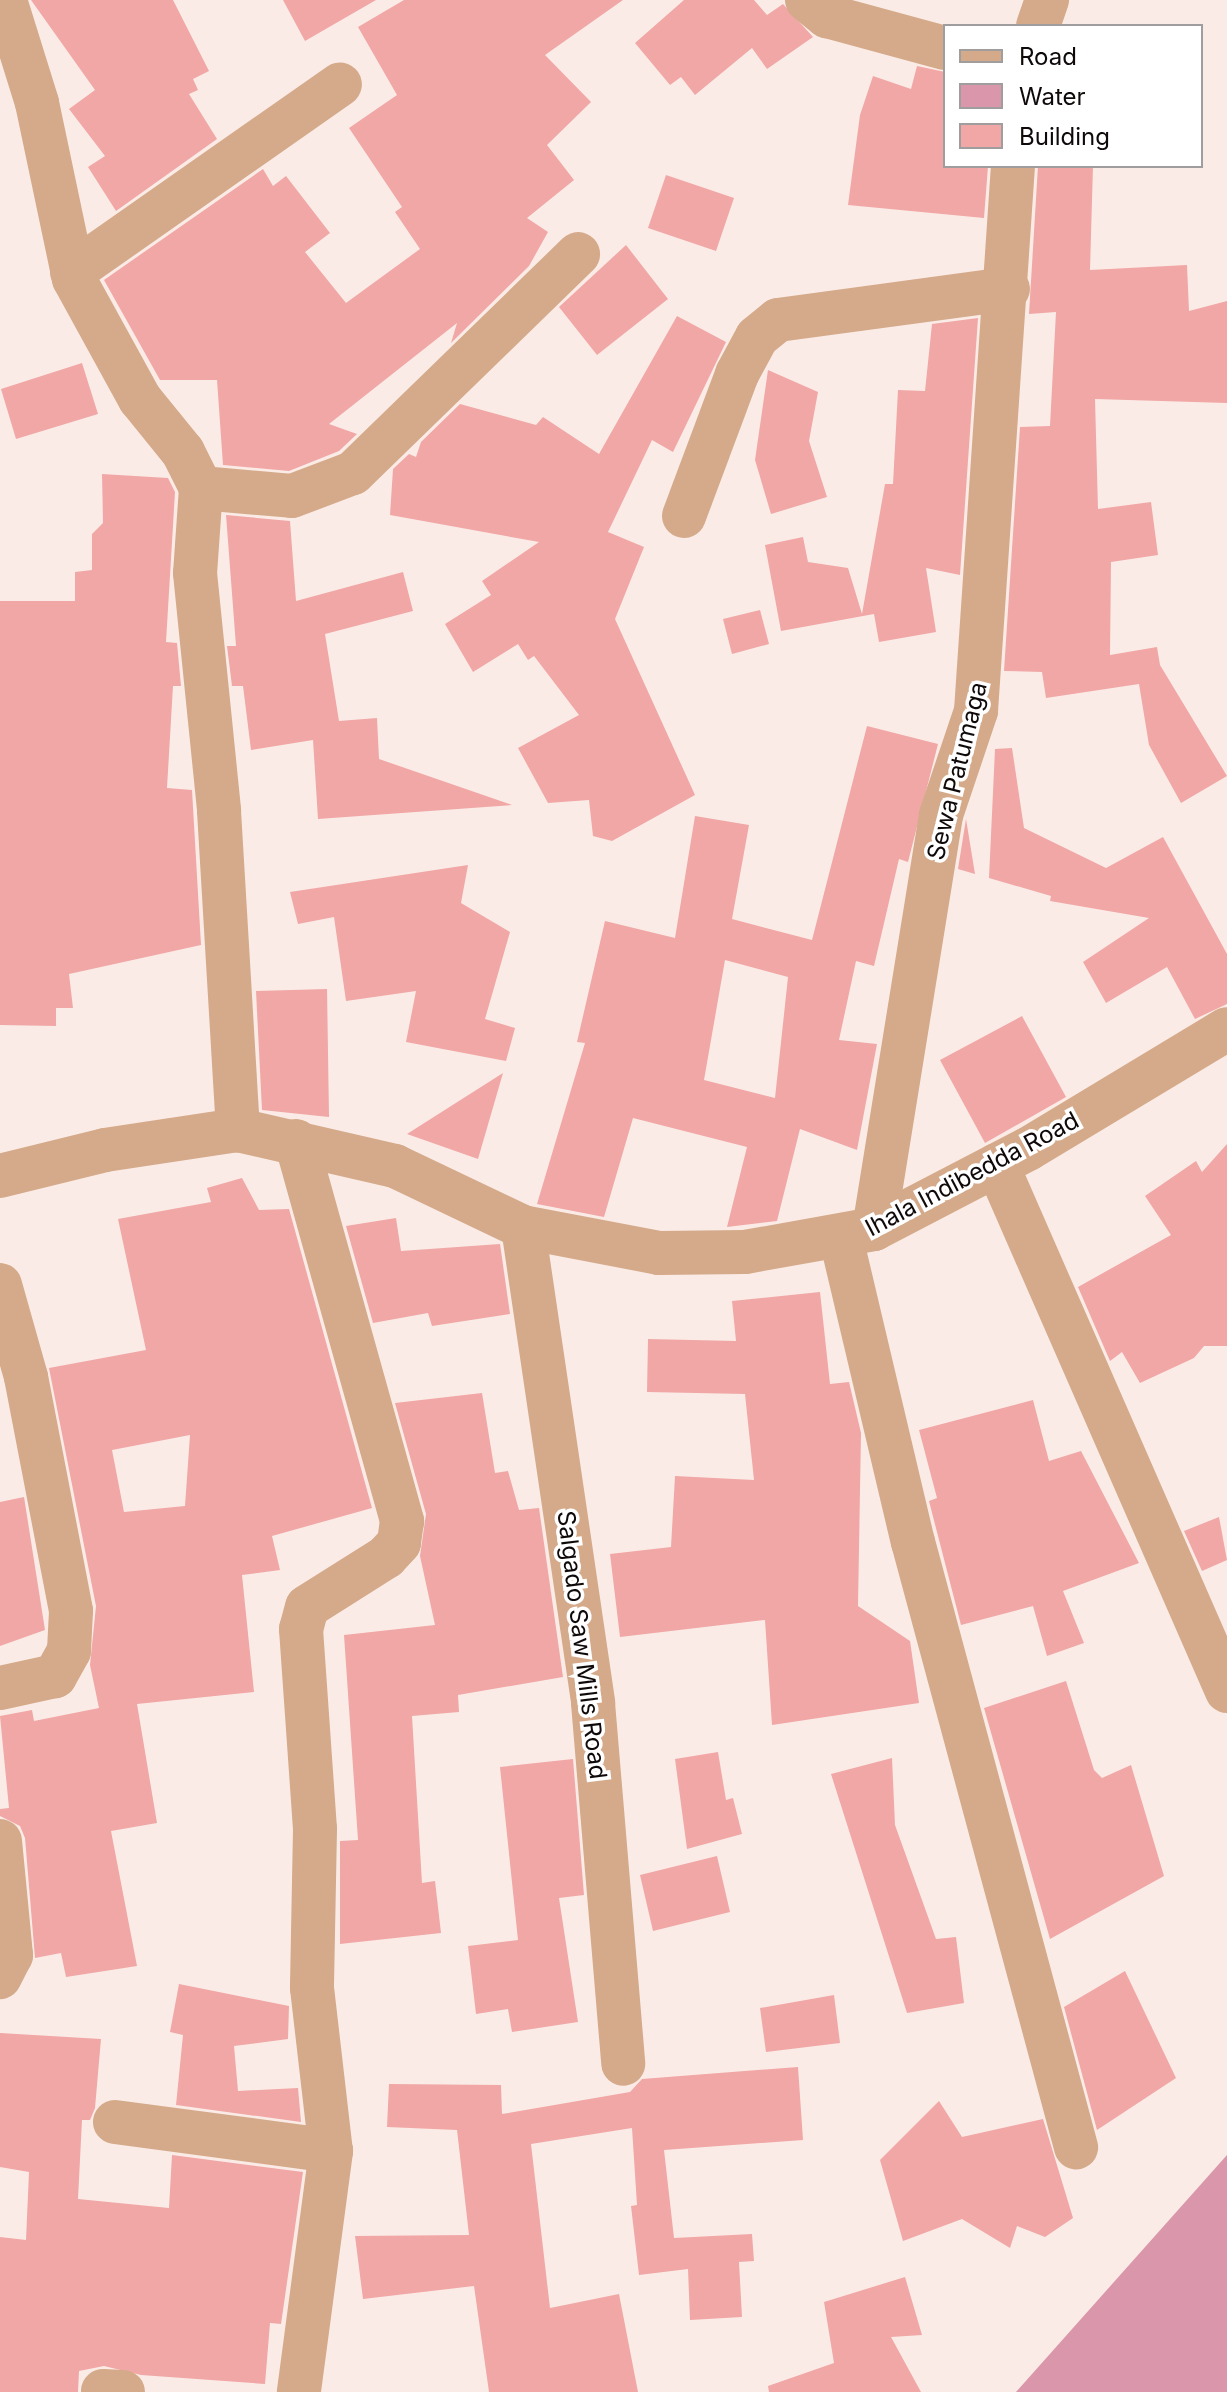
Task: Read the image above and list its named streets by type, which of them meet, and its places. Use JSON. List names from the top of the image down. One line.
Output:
{"streets":{"street":["Sewa Patumaga","Ihala Indibedda Road","Salgado Saw Mills Road"]},"crossings":[["Sewa Patumaga","Ihala Indibedda Road"],["Ihala Indibedda Road","Salgado Saw Mills Road"]],"legend":["Road","Water","Building"]}
